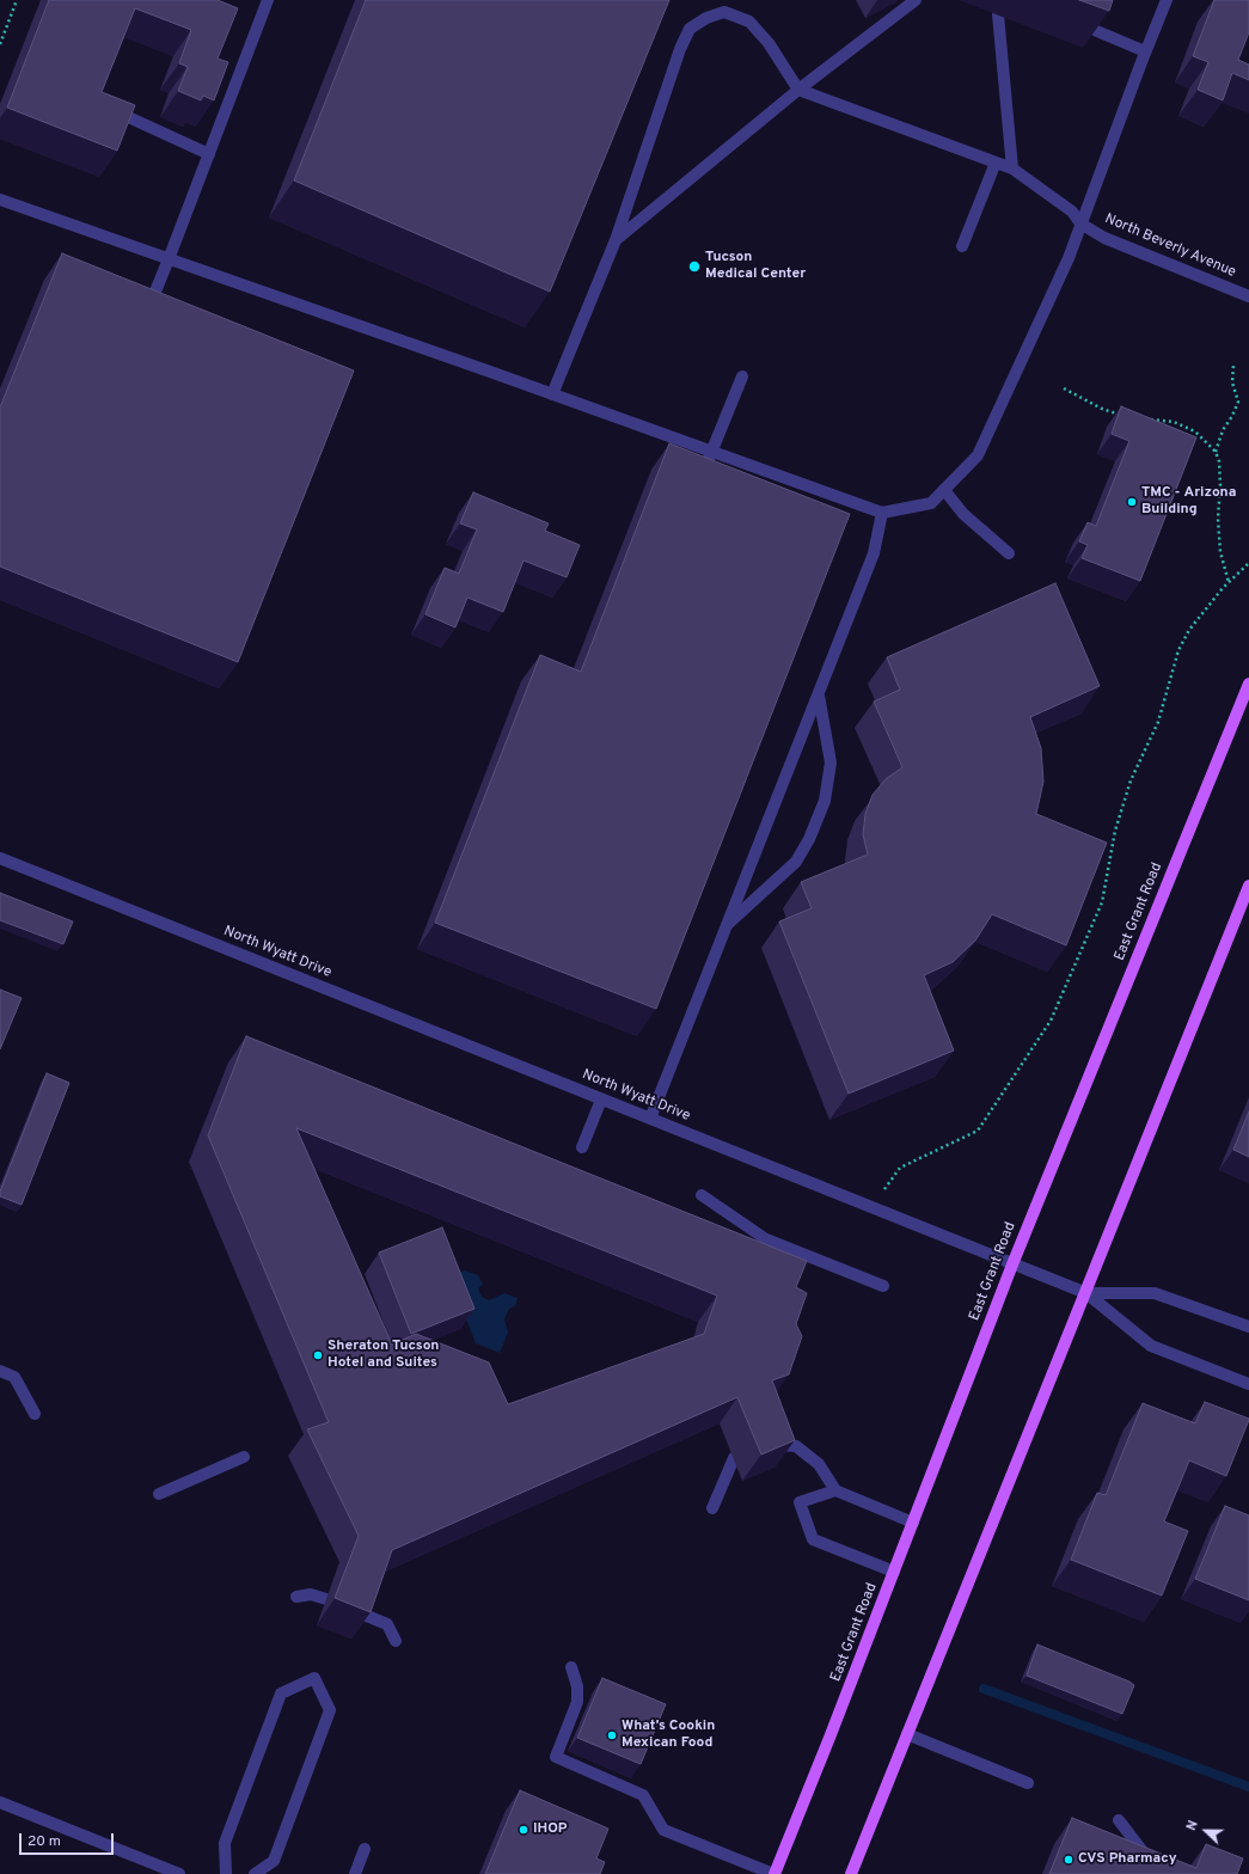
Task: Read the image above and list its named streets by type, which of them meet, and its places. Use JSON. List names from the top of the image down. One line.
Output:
{"streets":{"main road":["East Grant Road"],"street":["North Beverly Avenue","North Wyatt Drive"]},"crossings":[["East Grant Road","North Wyatt Drive"]],"places":["Tucson Medical Center","TMC - Arizona Building","Sheraton Tucson Hotel and Suites","What’s Cookin Mexican Food","IHOP","CVS Pharmacy"],"scale_bar":"20 m","north":"left"}
